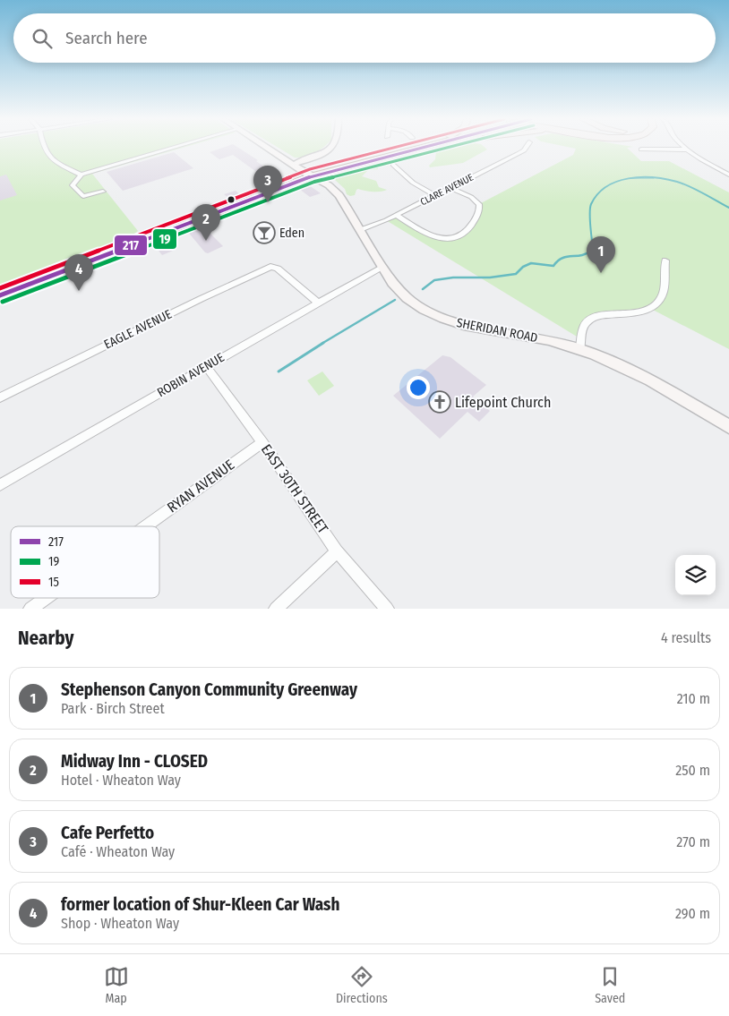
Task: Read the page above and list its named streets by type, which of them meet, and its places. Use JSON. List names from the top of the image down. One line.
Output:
{"streets":{"main road":["SHERIDAN ROAD"],"street":["CLARE AVENUE","EAGLE AVENUE","ROBIN AVENUE","RYAN AVENUE","EAST 30TH STREET"]},"crossings":[["CLARE AVENUE","SHERIDAN ROAD"],["SHERIDAN ROAD","ROBIN AVENUE"],["ROBIN AVENUE","EAST 30TH STREET"],["RYAN AVENUE","EAST 30TH STREET"]],"places":{"bar":["Eden"],"church":["Lifepoint Church"]},"lines":["transit line 217","transit line 19","transit line 15"],"legend":["217","19","15"],"page":{"search":"Search here","pins":["3","2","1","4"],"heading":["Nearby","4 results"],"list":[{"mark":"1","name":"Stephenson Canyon Community Greenway","note":"Park · Birch Street","value":"210 m"},{"mark":"2","name":"Midway Inn - CLOSED","note":"Hotel · Wheaton Way","value":"250 m"},{"mark":"3","name":"Cafe Perfetto","note":"Café · Wheaton Way","value":"270 m"},{"mark":"4","name":"former location of Shur-Kleen Car Wash","note":"Shop · Wheaton Way","value":"290 m"}],"nav":["Map","Directions","Saved"]}}
